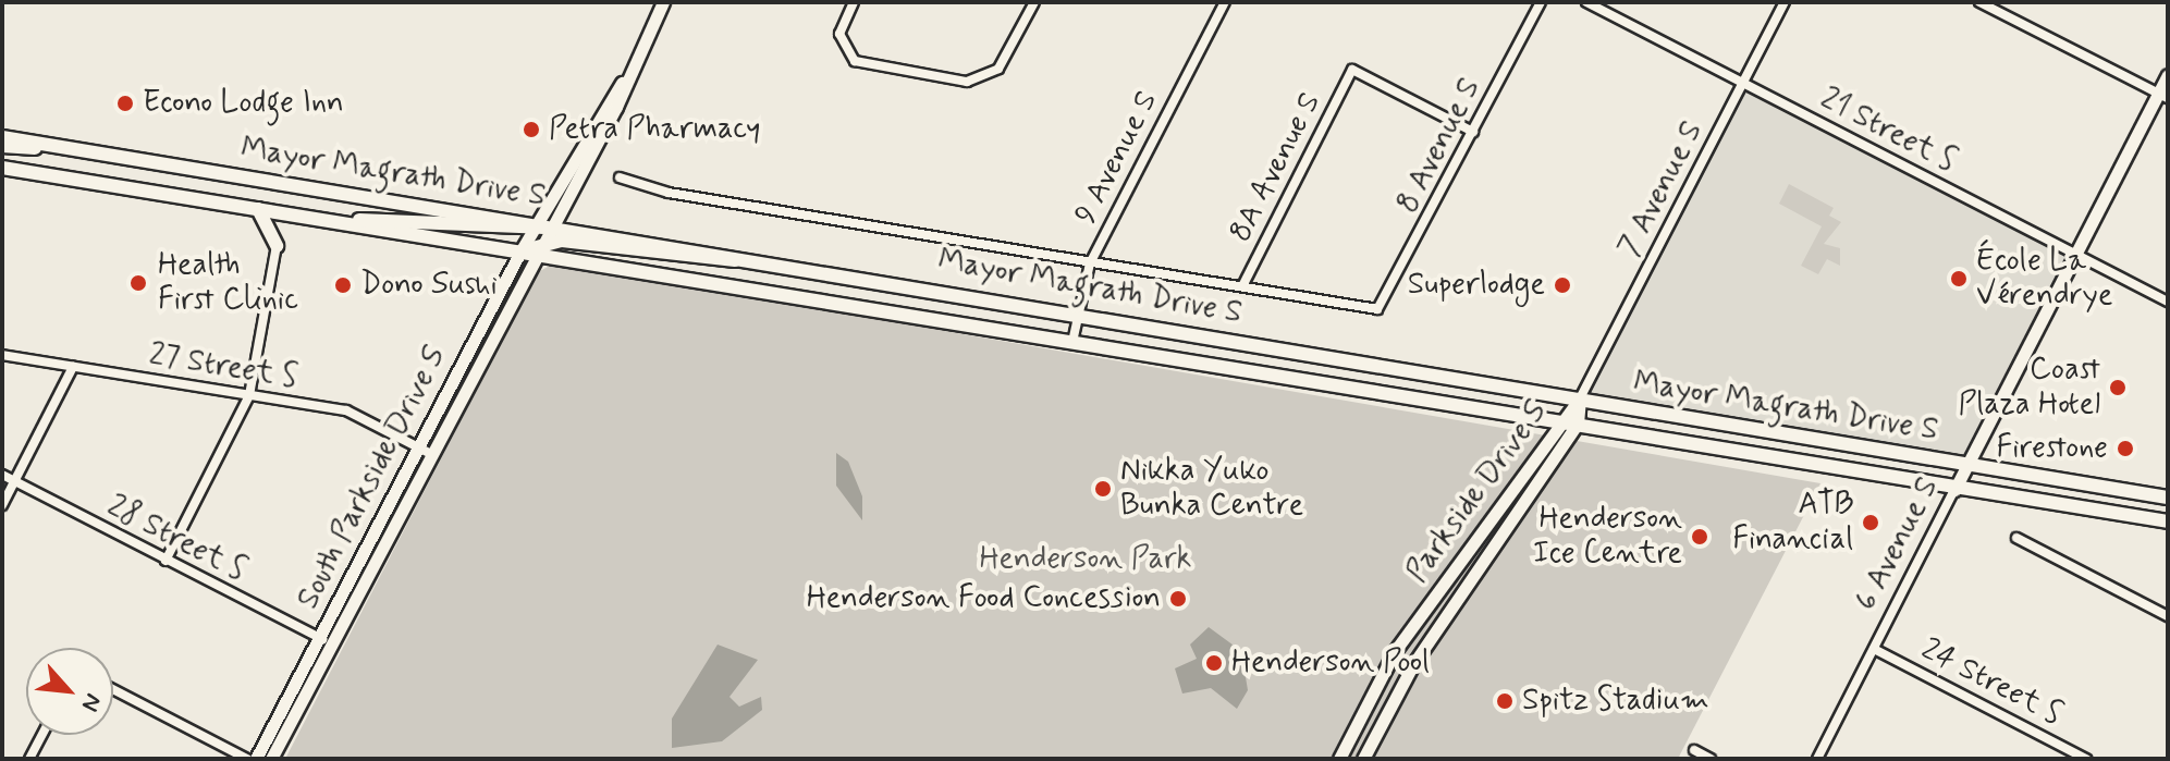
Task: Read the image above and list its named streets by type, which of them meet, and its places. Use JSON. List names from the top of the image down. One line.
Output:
{"streets":{"main road":["Mayor Magrath Drive S","South Parkside Drive S","Parkside Drive S","6 Avenue S"],"street":["21 Street S","8 Avenue S","9 Avenue S","8A Avenue S","7 Avenue S","27 Street S","28 Street S","24 Street S"]},"crossings":[["21 Street S","7 Avenue S"],["21 Street S","6 Avenue S"],["8 Avenue S","8A Avenue S"],["8 Avenue S","Mayor Magrath Drive S"],["9 Avenue S","Mayor Magrath Drive S"],["8A Avenue S","Mayor Magrath Drive S"],["Mayor Magrath Drive S","7 Avenue S"],["Mayor Magrath Drive S","South Parkside Drive S"],["Mayor Magrath Drive S","Parkside Drive S"],["Mayor Magrath Drive S","6 Avenue S"],["7 Avenue S","Parkside Drive S"],["27 Street S","South Parkside Drive S"],["South Parkside Drive S","28 Street S"],["6 Avenue S","24 Street S"]],"parks":["Henderson Park"],"places":["Econo Lodge Inn","Petra Pharmacy","École La Vérendrye","Health First Clinic","Dono Sushi","Superlodge","Coast Plaza Hotel","Firestone","Nikka Yuko Bunka Centre","ATB Financial","Henderson Ice Centre","Henderson Food Concession","Henderson Pool","Spitz Stadium"],"north":"bottom right"}
